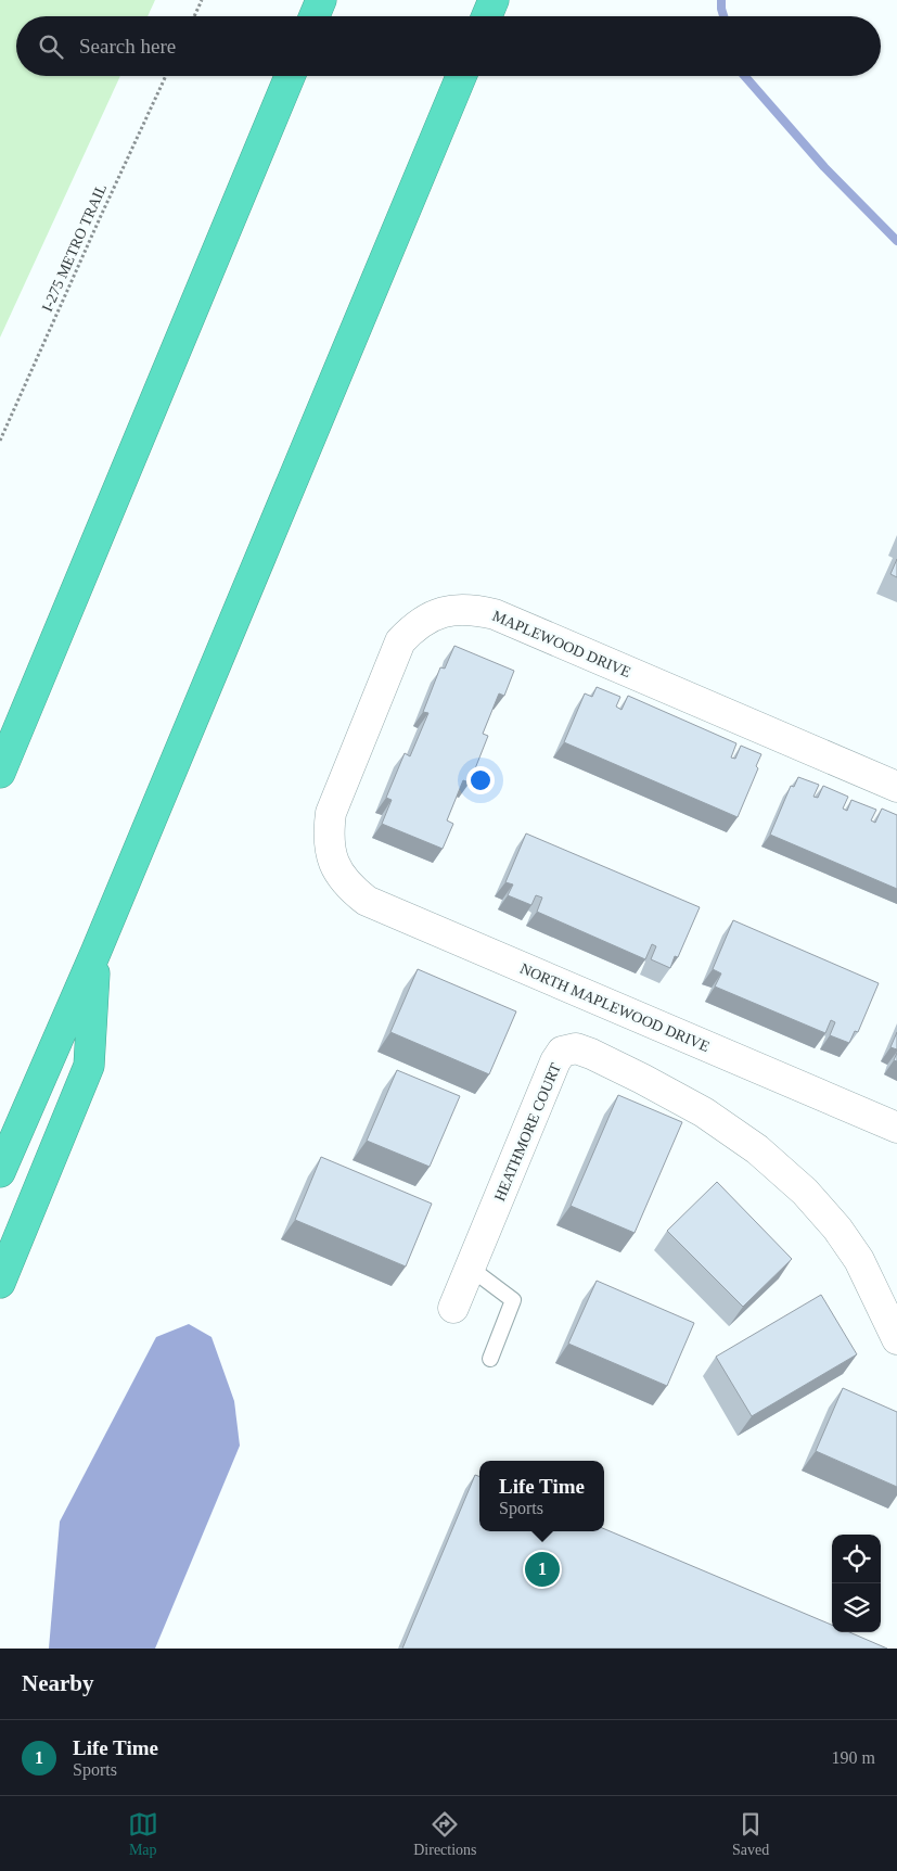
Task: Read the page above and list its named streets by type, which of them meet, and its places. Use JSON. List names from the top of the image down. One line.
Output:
{"streets":{"street":["MAPLEWOOD DRIVE","NORTH MAPLEWOOD DRIVE","HEATHMORE COURT"],"path":["I-275 METRO TRAIL"]},"crossings":[["MAPLEWOOD DRIVE","NORTH MAPLEWOOD DRIVE"]],"page":{"search":"Search here","popup":["Life Time","Sports"],"pins":"1","heading":"Nearby","list":[{"mark":"1","name":"Life Time","note":"Sports","value":"190 m"}],"nav":["Map","Directions","Saved"]}}
